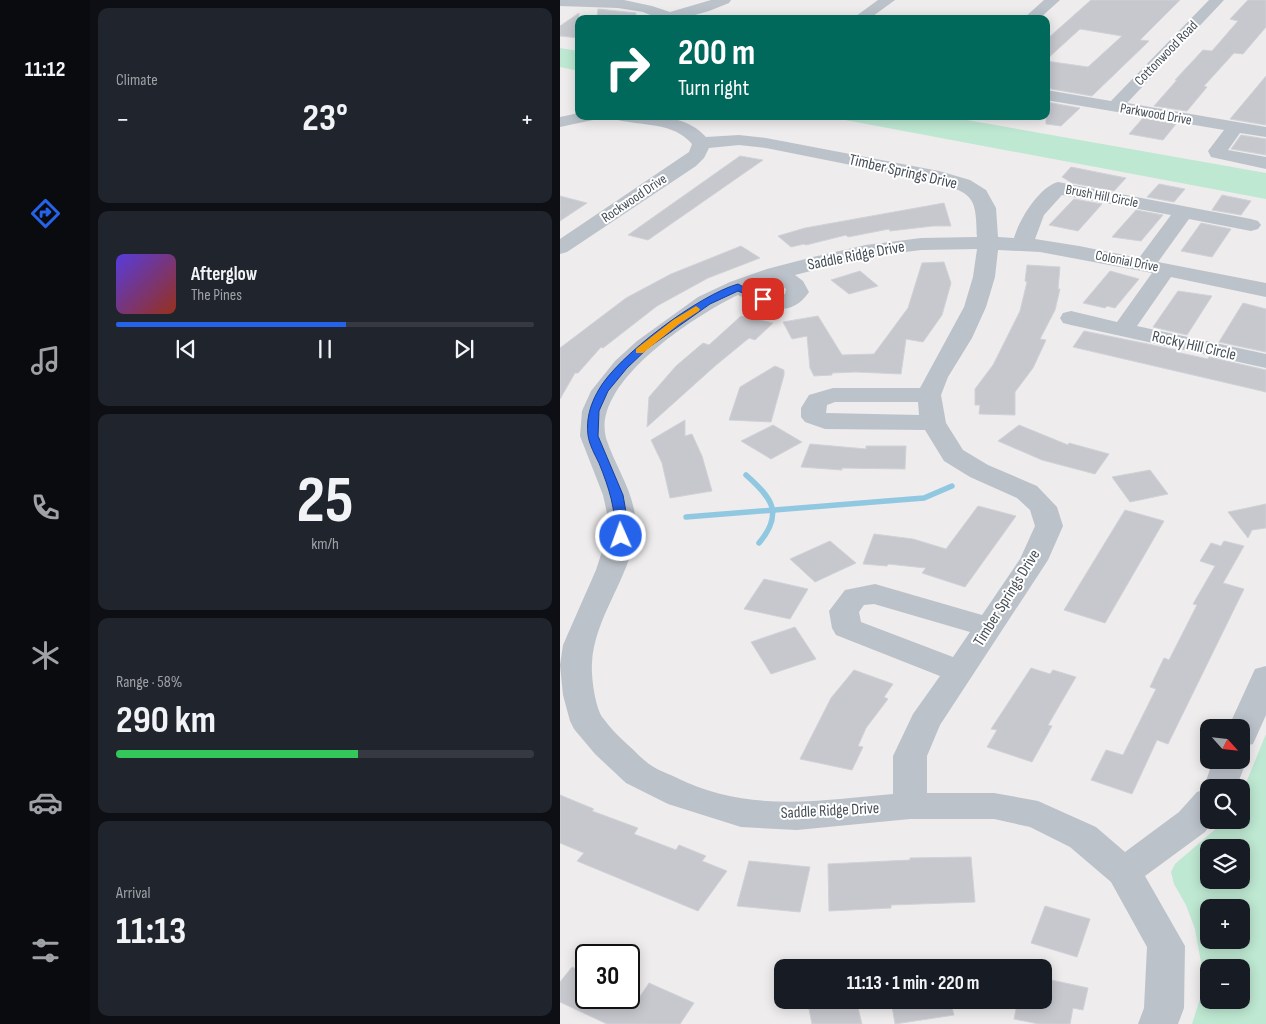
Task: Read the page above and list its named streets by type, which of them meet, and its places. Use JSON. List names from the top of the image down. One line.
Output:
{"streets":{"street":["Cottonwood Road","Parkwood Drive","Timber Springs Drive","Brush Hill Circle","Rockwood Drive","Saddle Ridge Drive","Colonial Drive","Rocky Hill Circle"]},"crossings":[["Cottonwood Road","Parkwood Drive"],["Timber Springs Drive","Rockwood Drive"],["Timber Springs Drive","Saddle Ridge Drive"],["Timber Springs Drive","Colonial Drive"],["Brush Hill Circle","Colonial Drive"],["Saddle Ridge Drive","Colonial Drive"],["Colonial Drive","Rocky Hill Circle"]],"north":"bottom right","page":{"tabs":"11:12","tile":["Climate",["25","km/h"],["Range · 58%","290 km"],["Arrival","11:13"]],"turn":["200 m","Turn right"],"heat":["−","23°","+"],"song":["Afterglow","The Pines"],"map_buttons":["+","−"],"limit":"30","trip":"11:13 · 1 min · 220 m"}}
